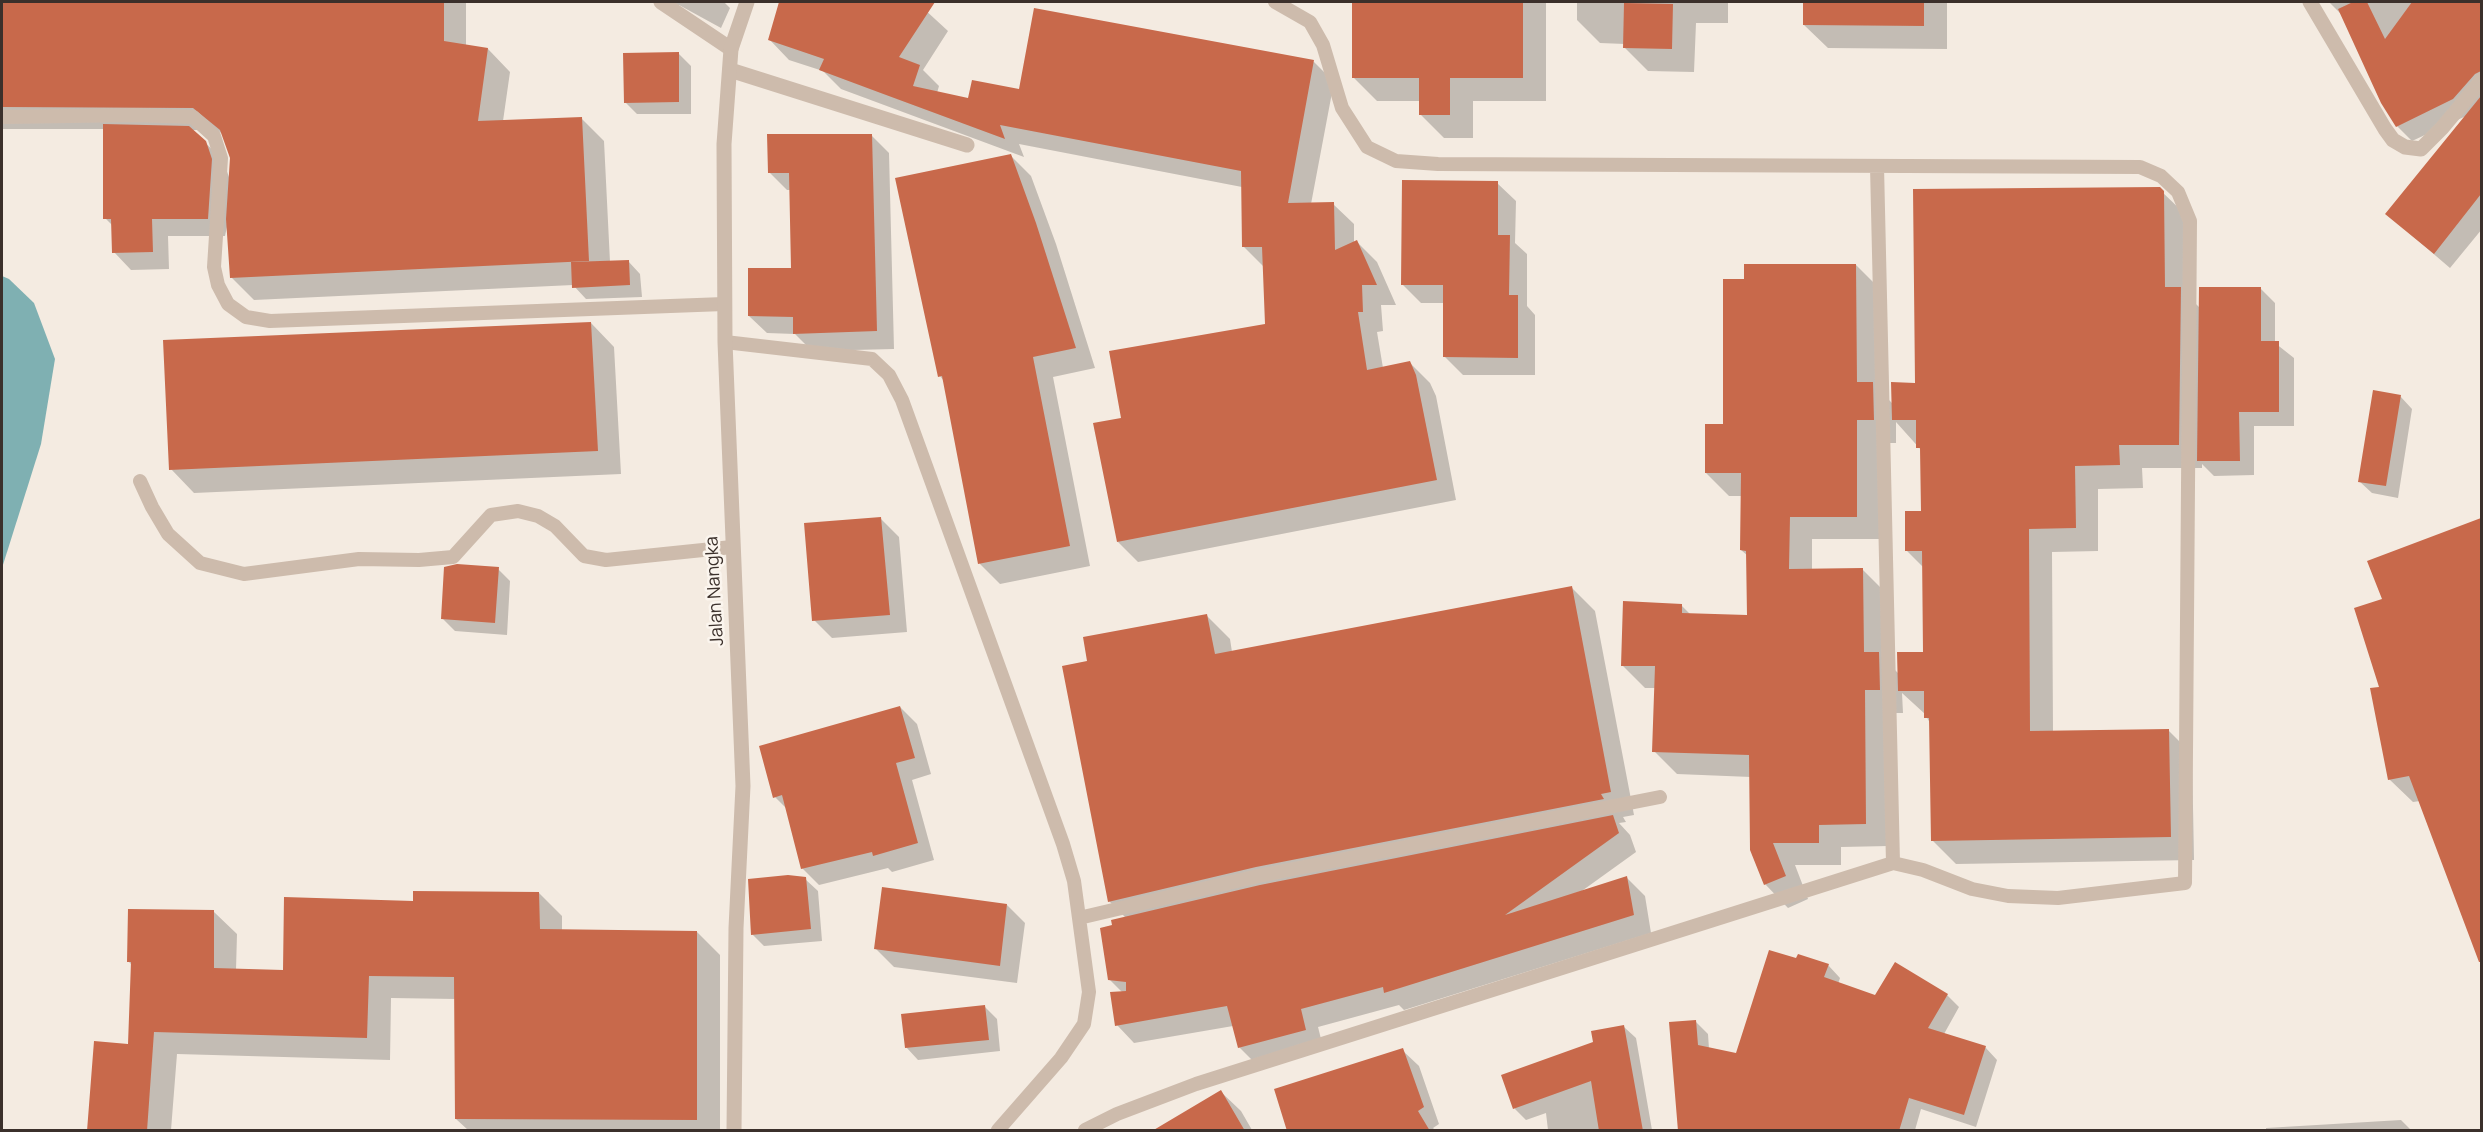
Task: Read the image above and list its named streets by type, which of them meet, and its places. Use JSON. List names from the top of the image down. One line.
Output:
{"streets":{"street":["Jalan Nangka"]}}
